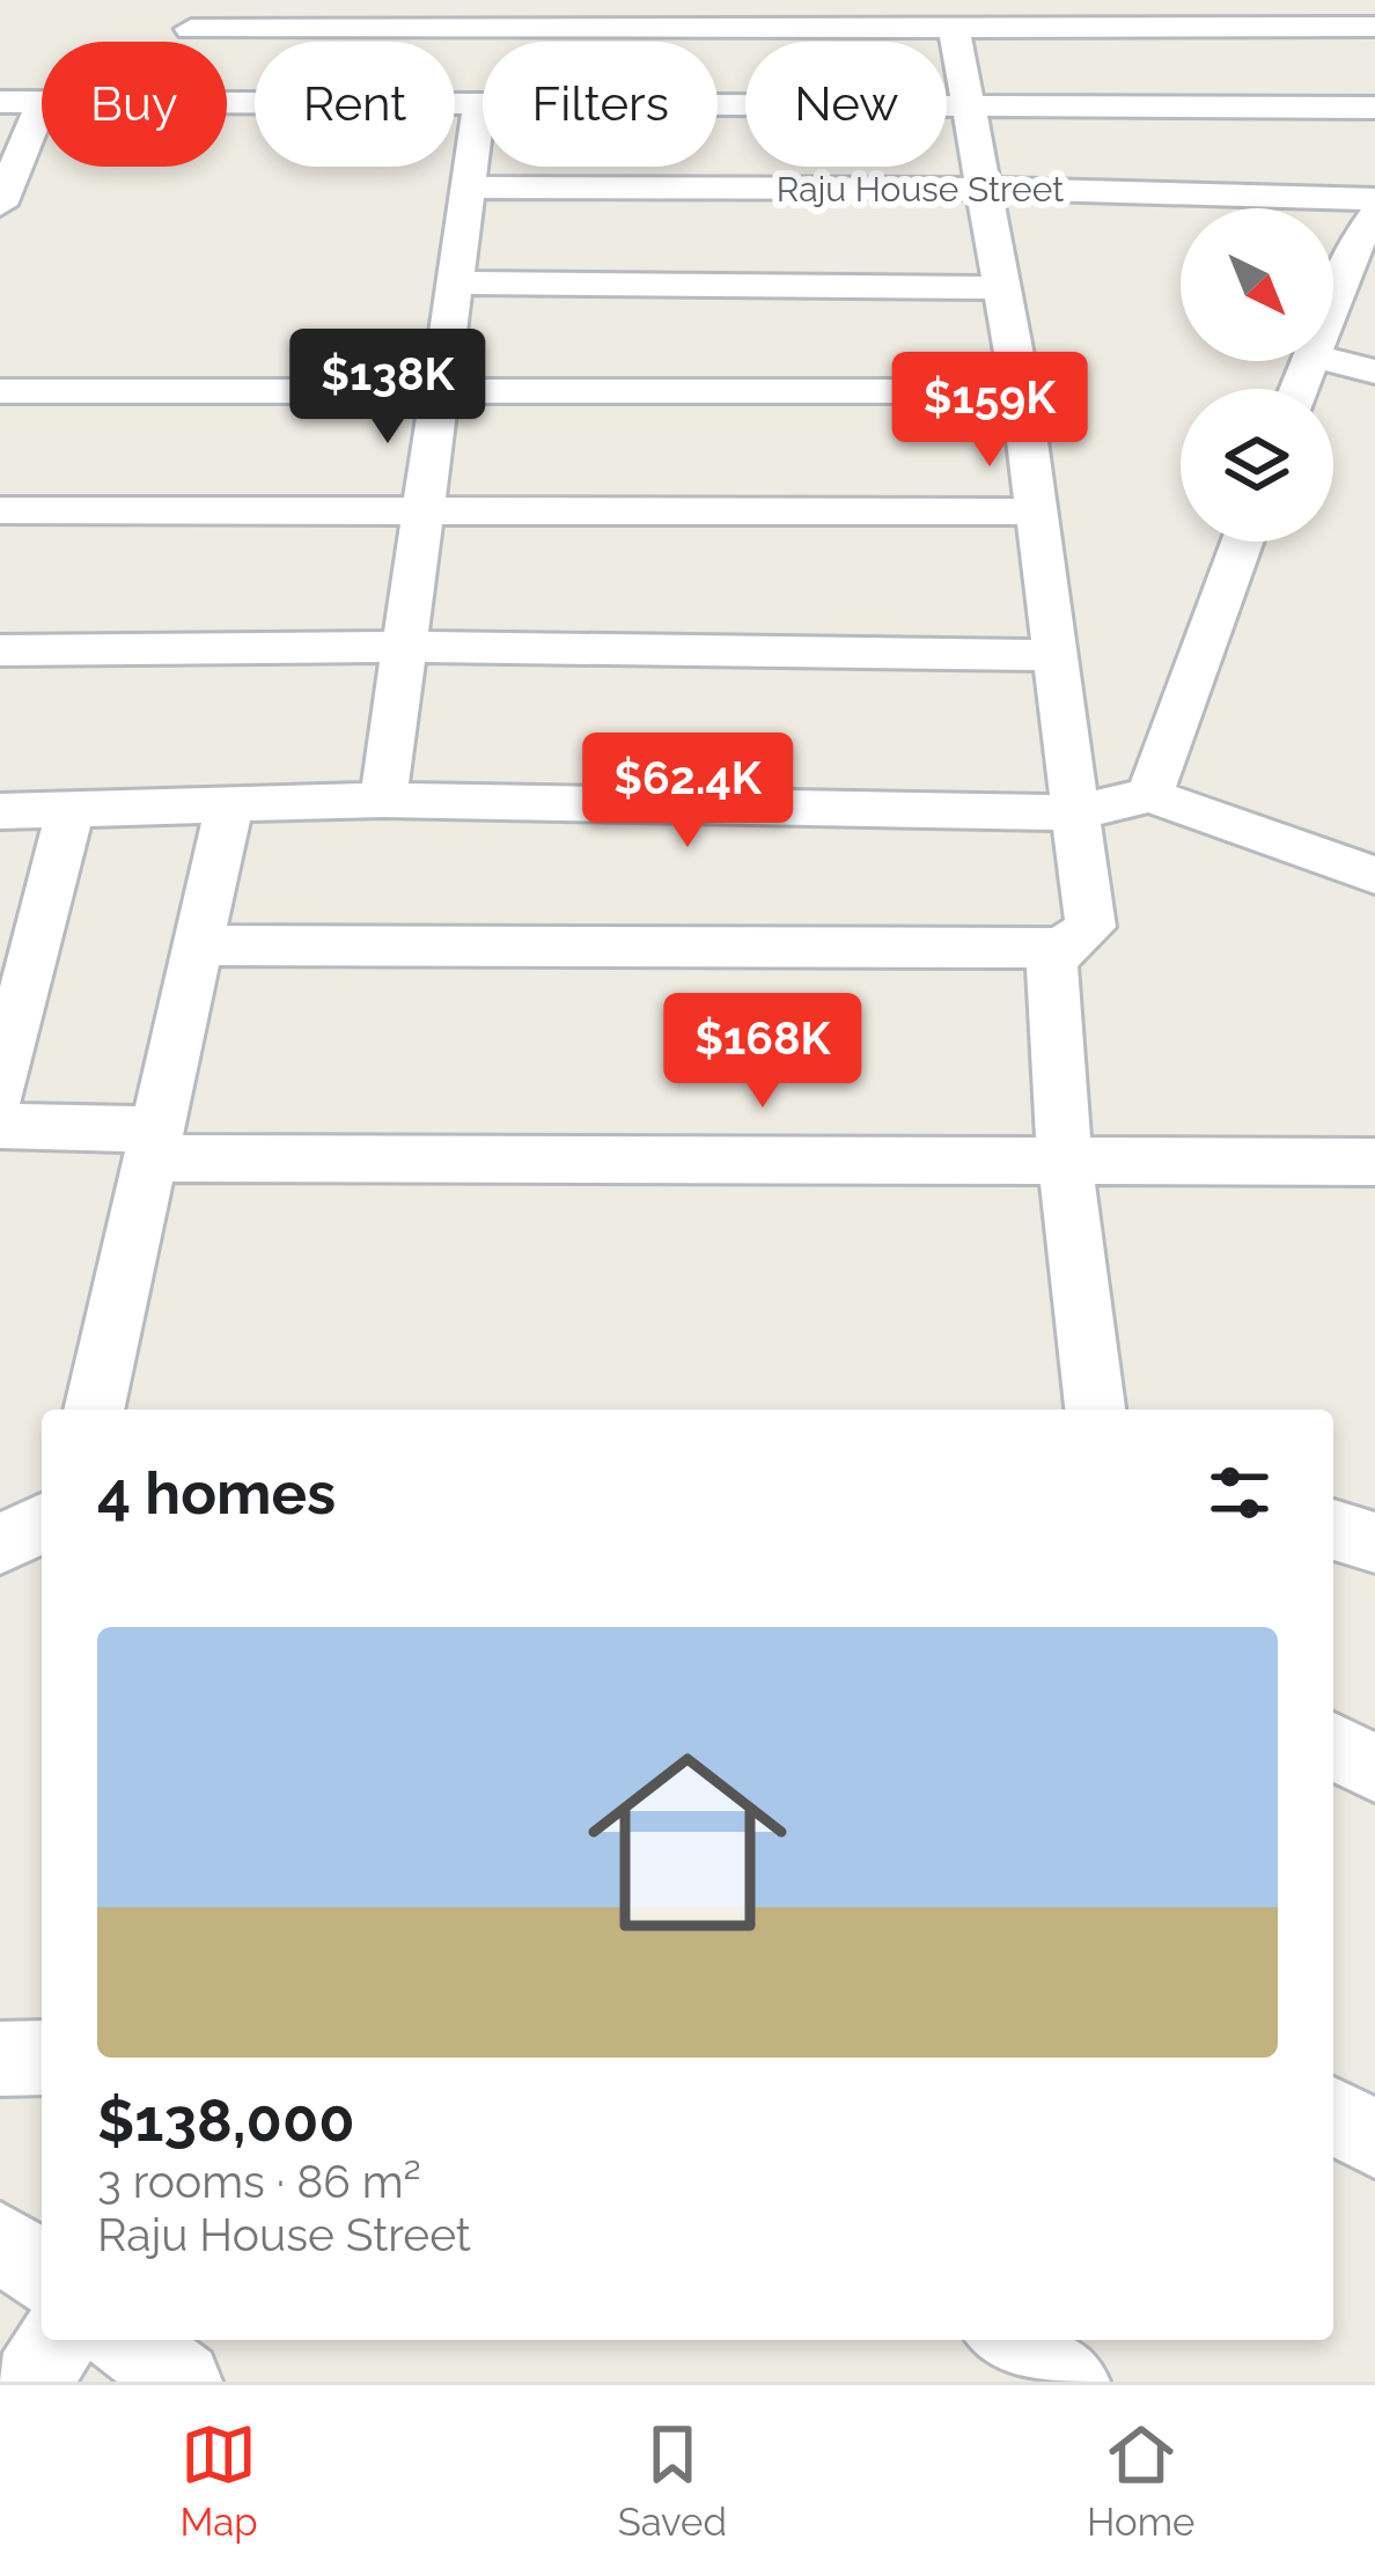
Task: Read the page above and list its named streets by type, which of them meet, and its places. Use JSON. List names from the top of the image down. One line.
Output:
{"streets":{"street":["Raju House Street"]},"north":"bottom right","page":{"chip":["Buy","Rent","Filters","New"],"price":["$138K","$159K","$62.4K","$168K"],"heading":"4 homes","list":[{"name":"$138,000","note":"3 rooms · 86 m² · Raju House Street"}],"tabs":["Map","Saved","Home"]}}
